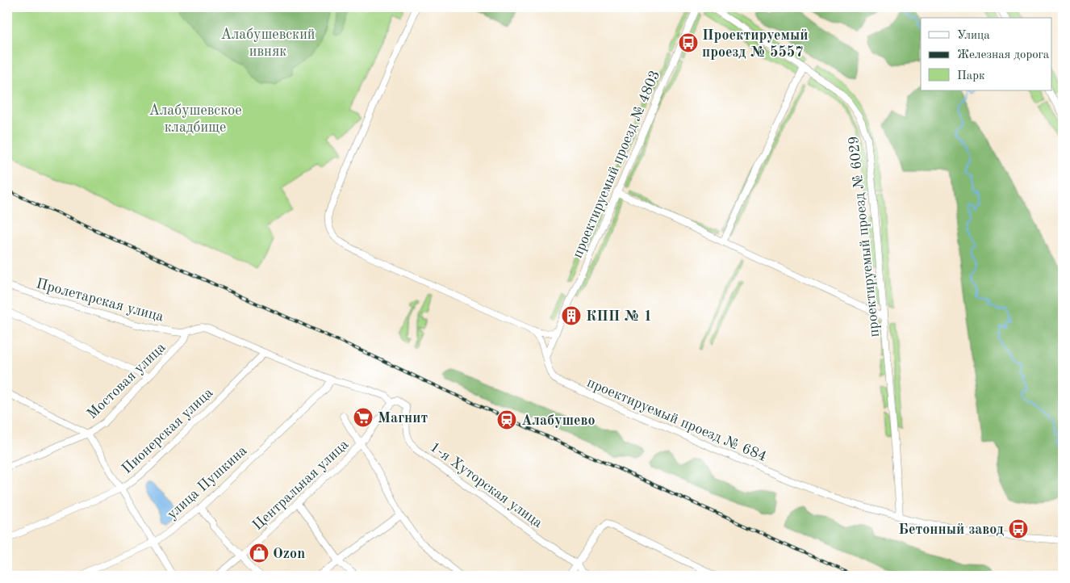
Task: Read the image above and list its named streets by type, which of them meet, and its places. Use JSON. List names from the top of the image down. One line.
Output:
{"streets":{"street":["проектируемый проезд № 4803","проектируемый проезд № 6029","Пролетарская улица","Мостовая улица","проектируемый проезд № 684","Пионерская улица","улица Пушкина","Центральная улица","1-я Хуторская улица"]},"crossings":[["проектируемый проезд № 4803","проектируемый проезд № 684"],["проектируемый проезд № 6029","проектируемый проезд № 684"],["Пролетарская улица","Мостовая улица"],["Пролетарская улица","1-я Хуторская улица"],["Мостовая улица","1-я Хуторская улица"],["Пионерская улица","1-я Хуторская улица"],["улица Пушкина","1-я Хуторская улица"],["Центральная улица","1-я Хуторская улица"]],"parks":["Алабушевский ивняк","Алабушевское кладбище"],"places":{"bus stop":["Проектируемый проезд № 5557","Бетонный завод"],"building":["КПП № 1"],"supermarket":["Магнит"],"station":["Алабушево"],"shop":["Ozon"]},"legend":["Улица","Железная дорога","Парк"]}
